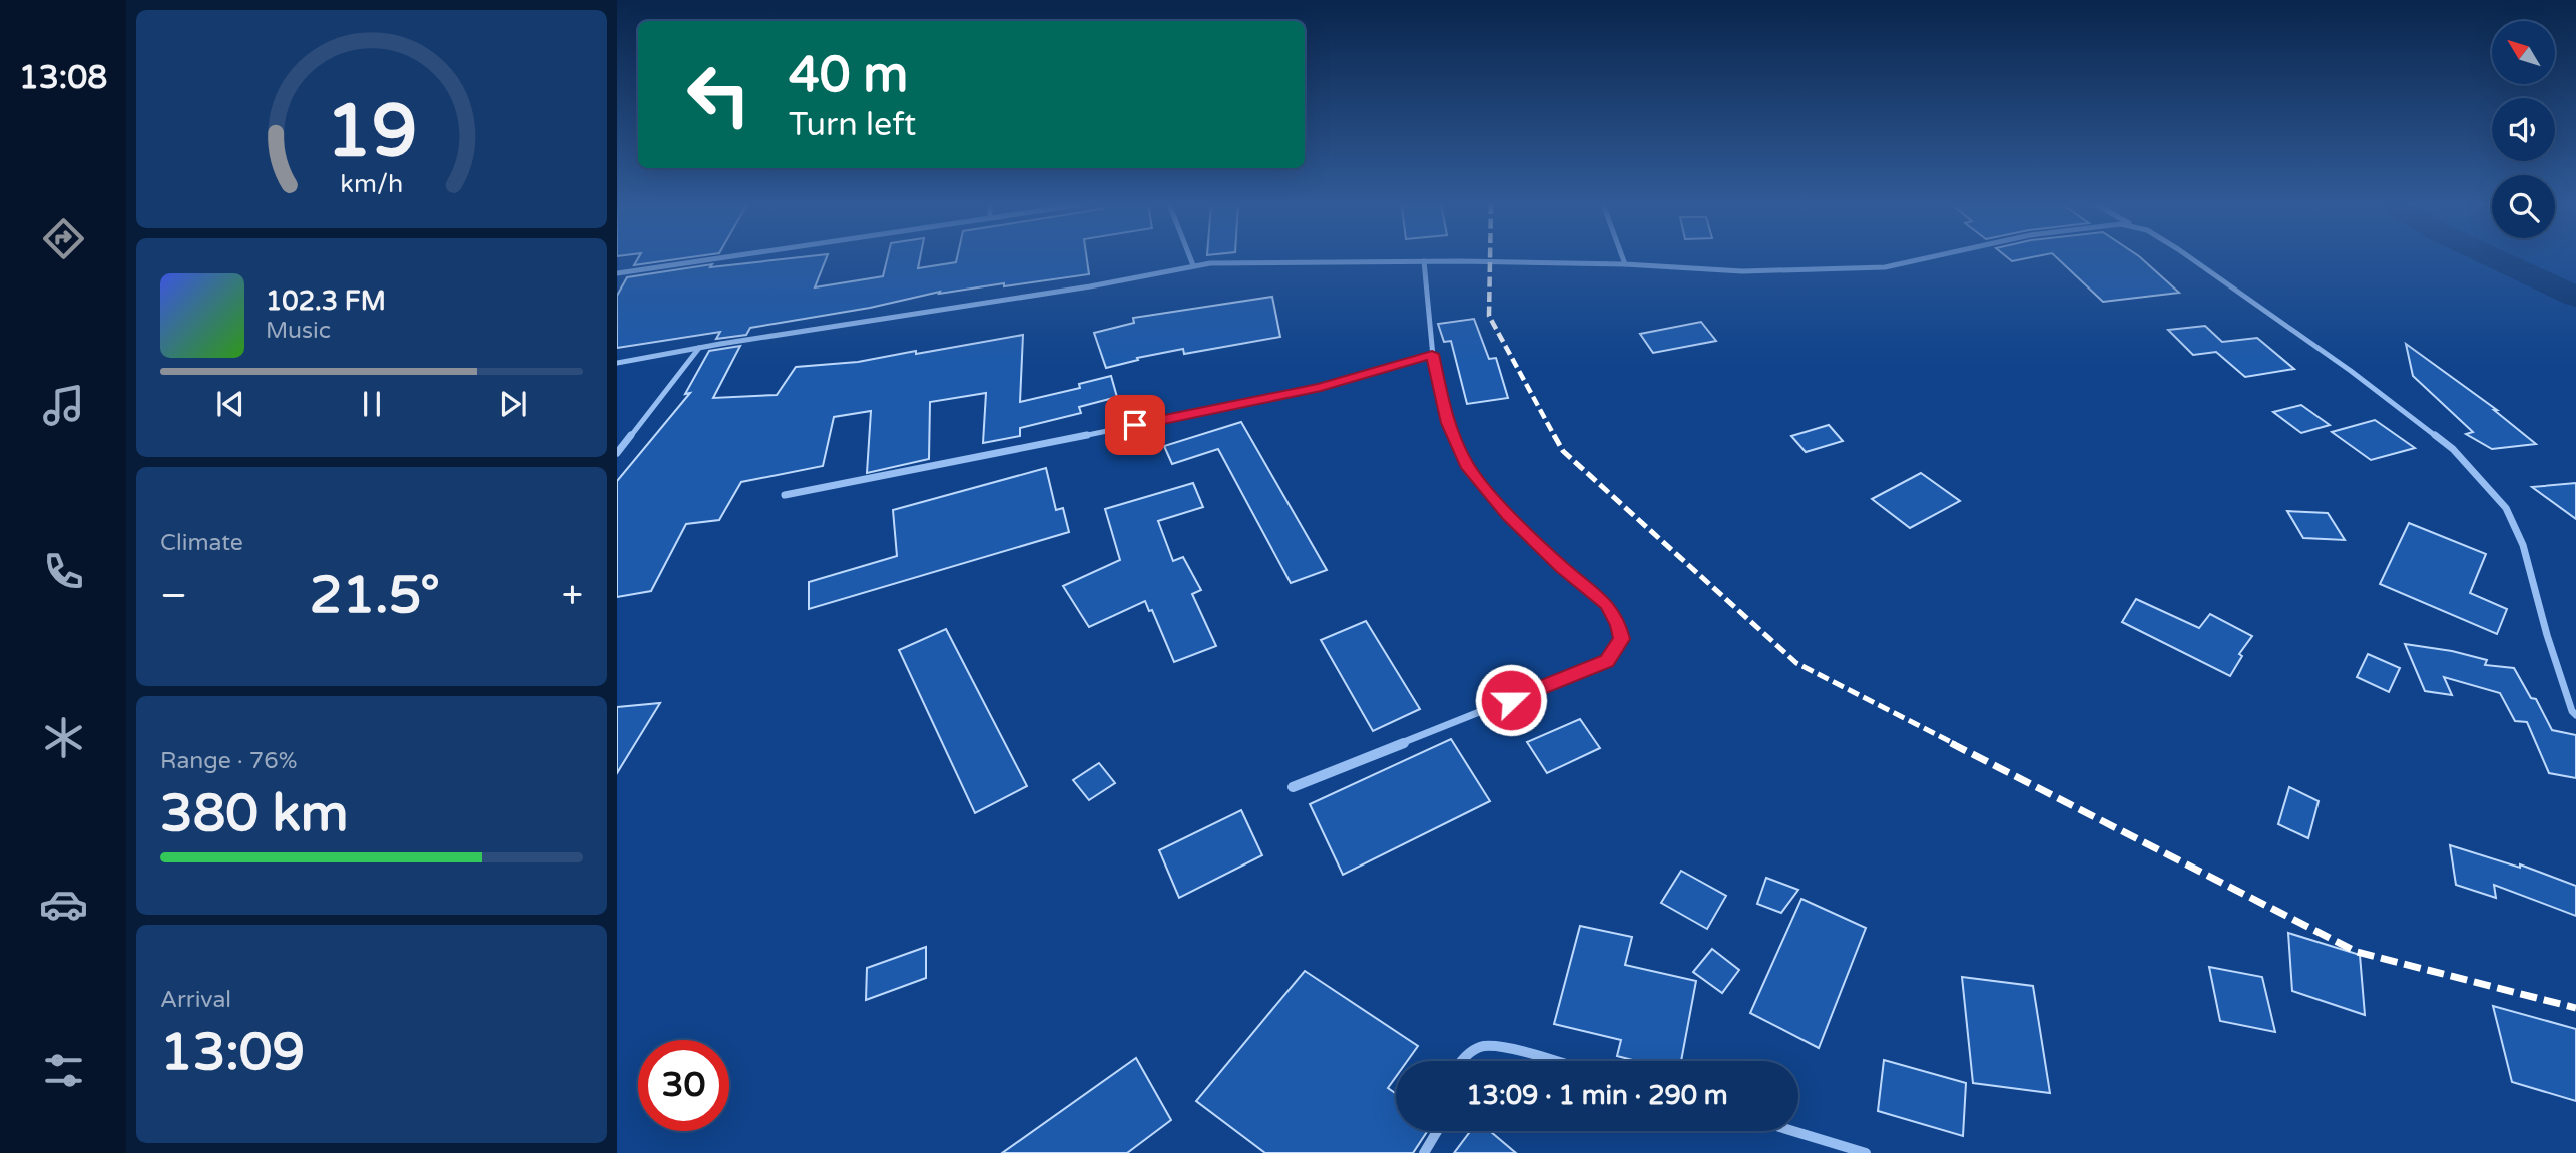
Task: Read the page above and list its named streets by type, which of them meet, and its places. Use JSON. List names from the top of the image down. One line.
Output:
{"north":"top left","page":{"tabs":"13:08","turn":["40 m","Turn left"],"song":["102.3 FM","Music"],"tile":["Climate",["Range · 76%","380 km"],["Arrival","13:09"]],"heat":["−","21.5°","+"],"limit":"30","trip":"13:09 · 1 min · 290 m","gauge":["19","km/h"]}}
